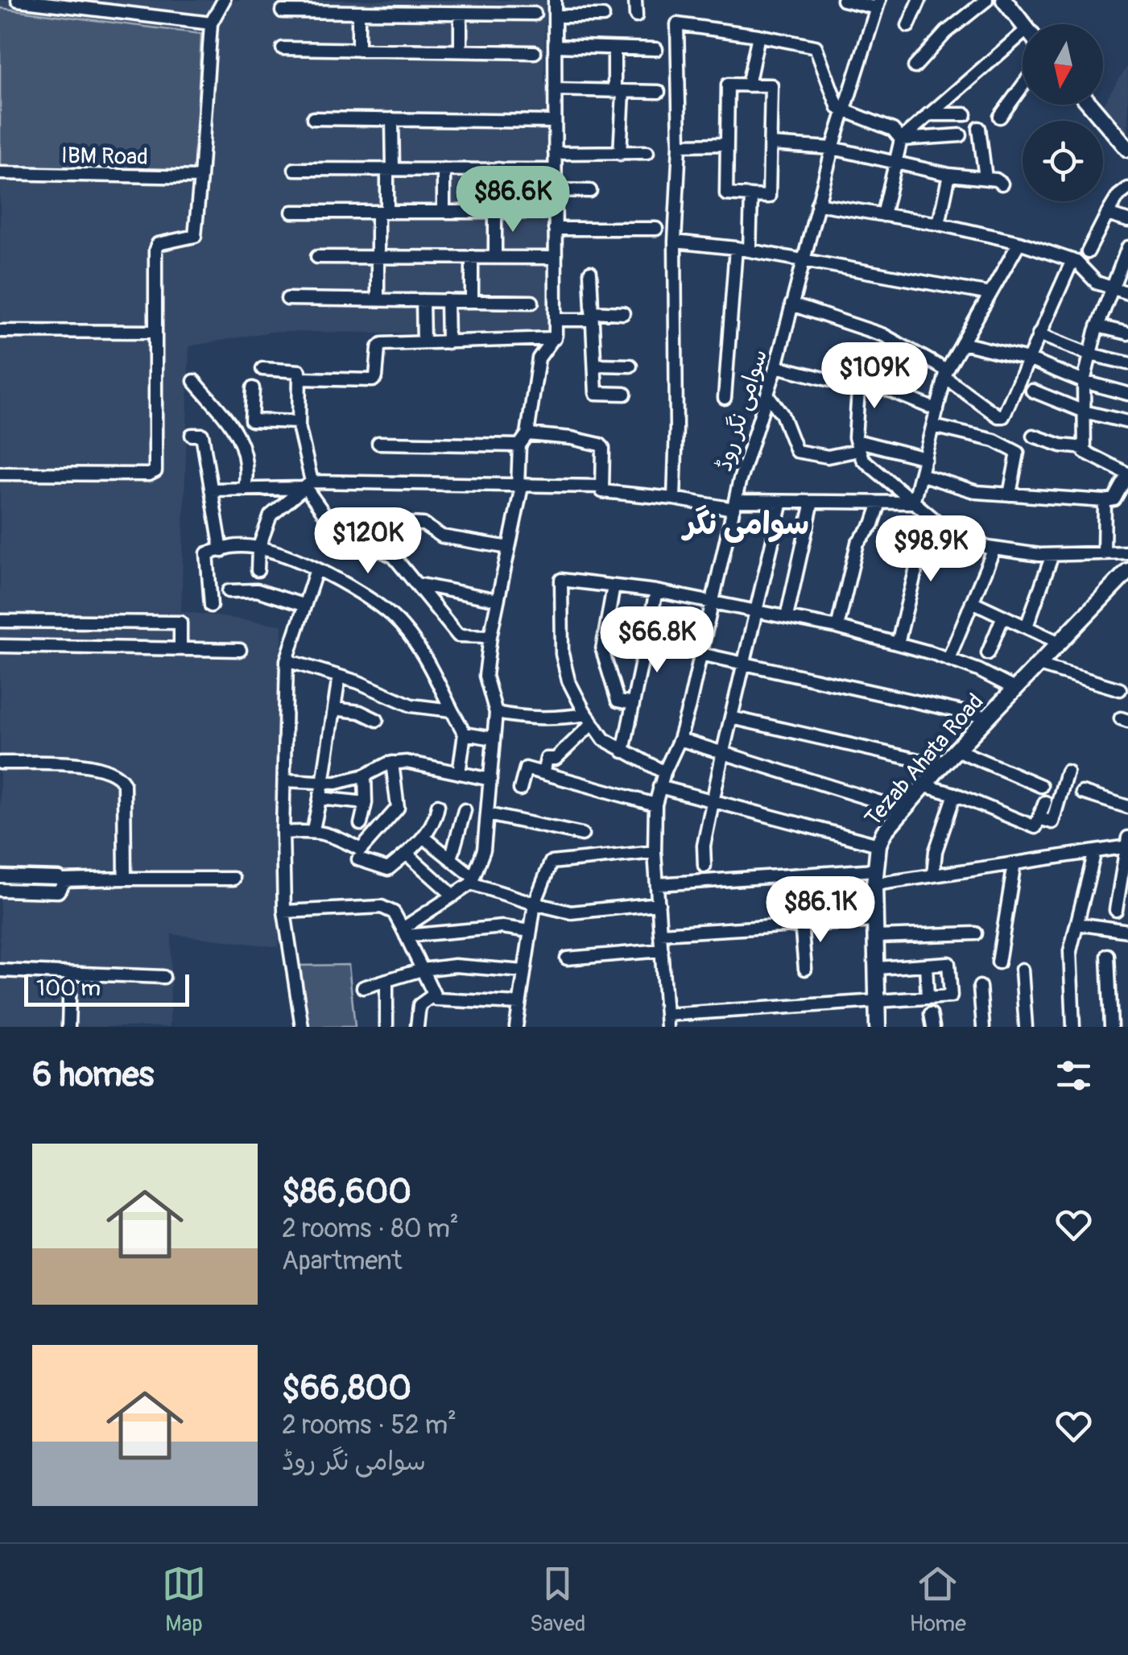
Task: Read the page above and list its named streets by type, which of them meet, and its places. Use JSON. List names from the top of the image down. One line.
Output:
{"streets":{"main road":["Tezab Ahata Road"],"street":["IBM Road","سوامی نگر روڈ"]},"districts":["سوامی نگر"],"scale_bar":"100 m","north":"bottom","page":{"price":["$86.6K","$109K","$120K","$98.9K","$66.8K","$86.1K"],"scale":"100 m","heading":"6 homes","list":[{"name":"$86,600","note":"2 rooms · 80 m² · Apartment"},{"name":"$66,800","note":"2 rooms · 52 m² · سوامی نگر روڈ"}],"tabs":["Map","Saved","Home"]}}
